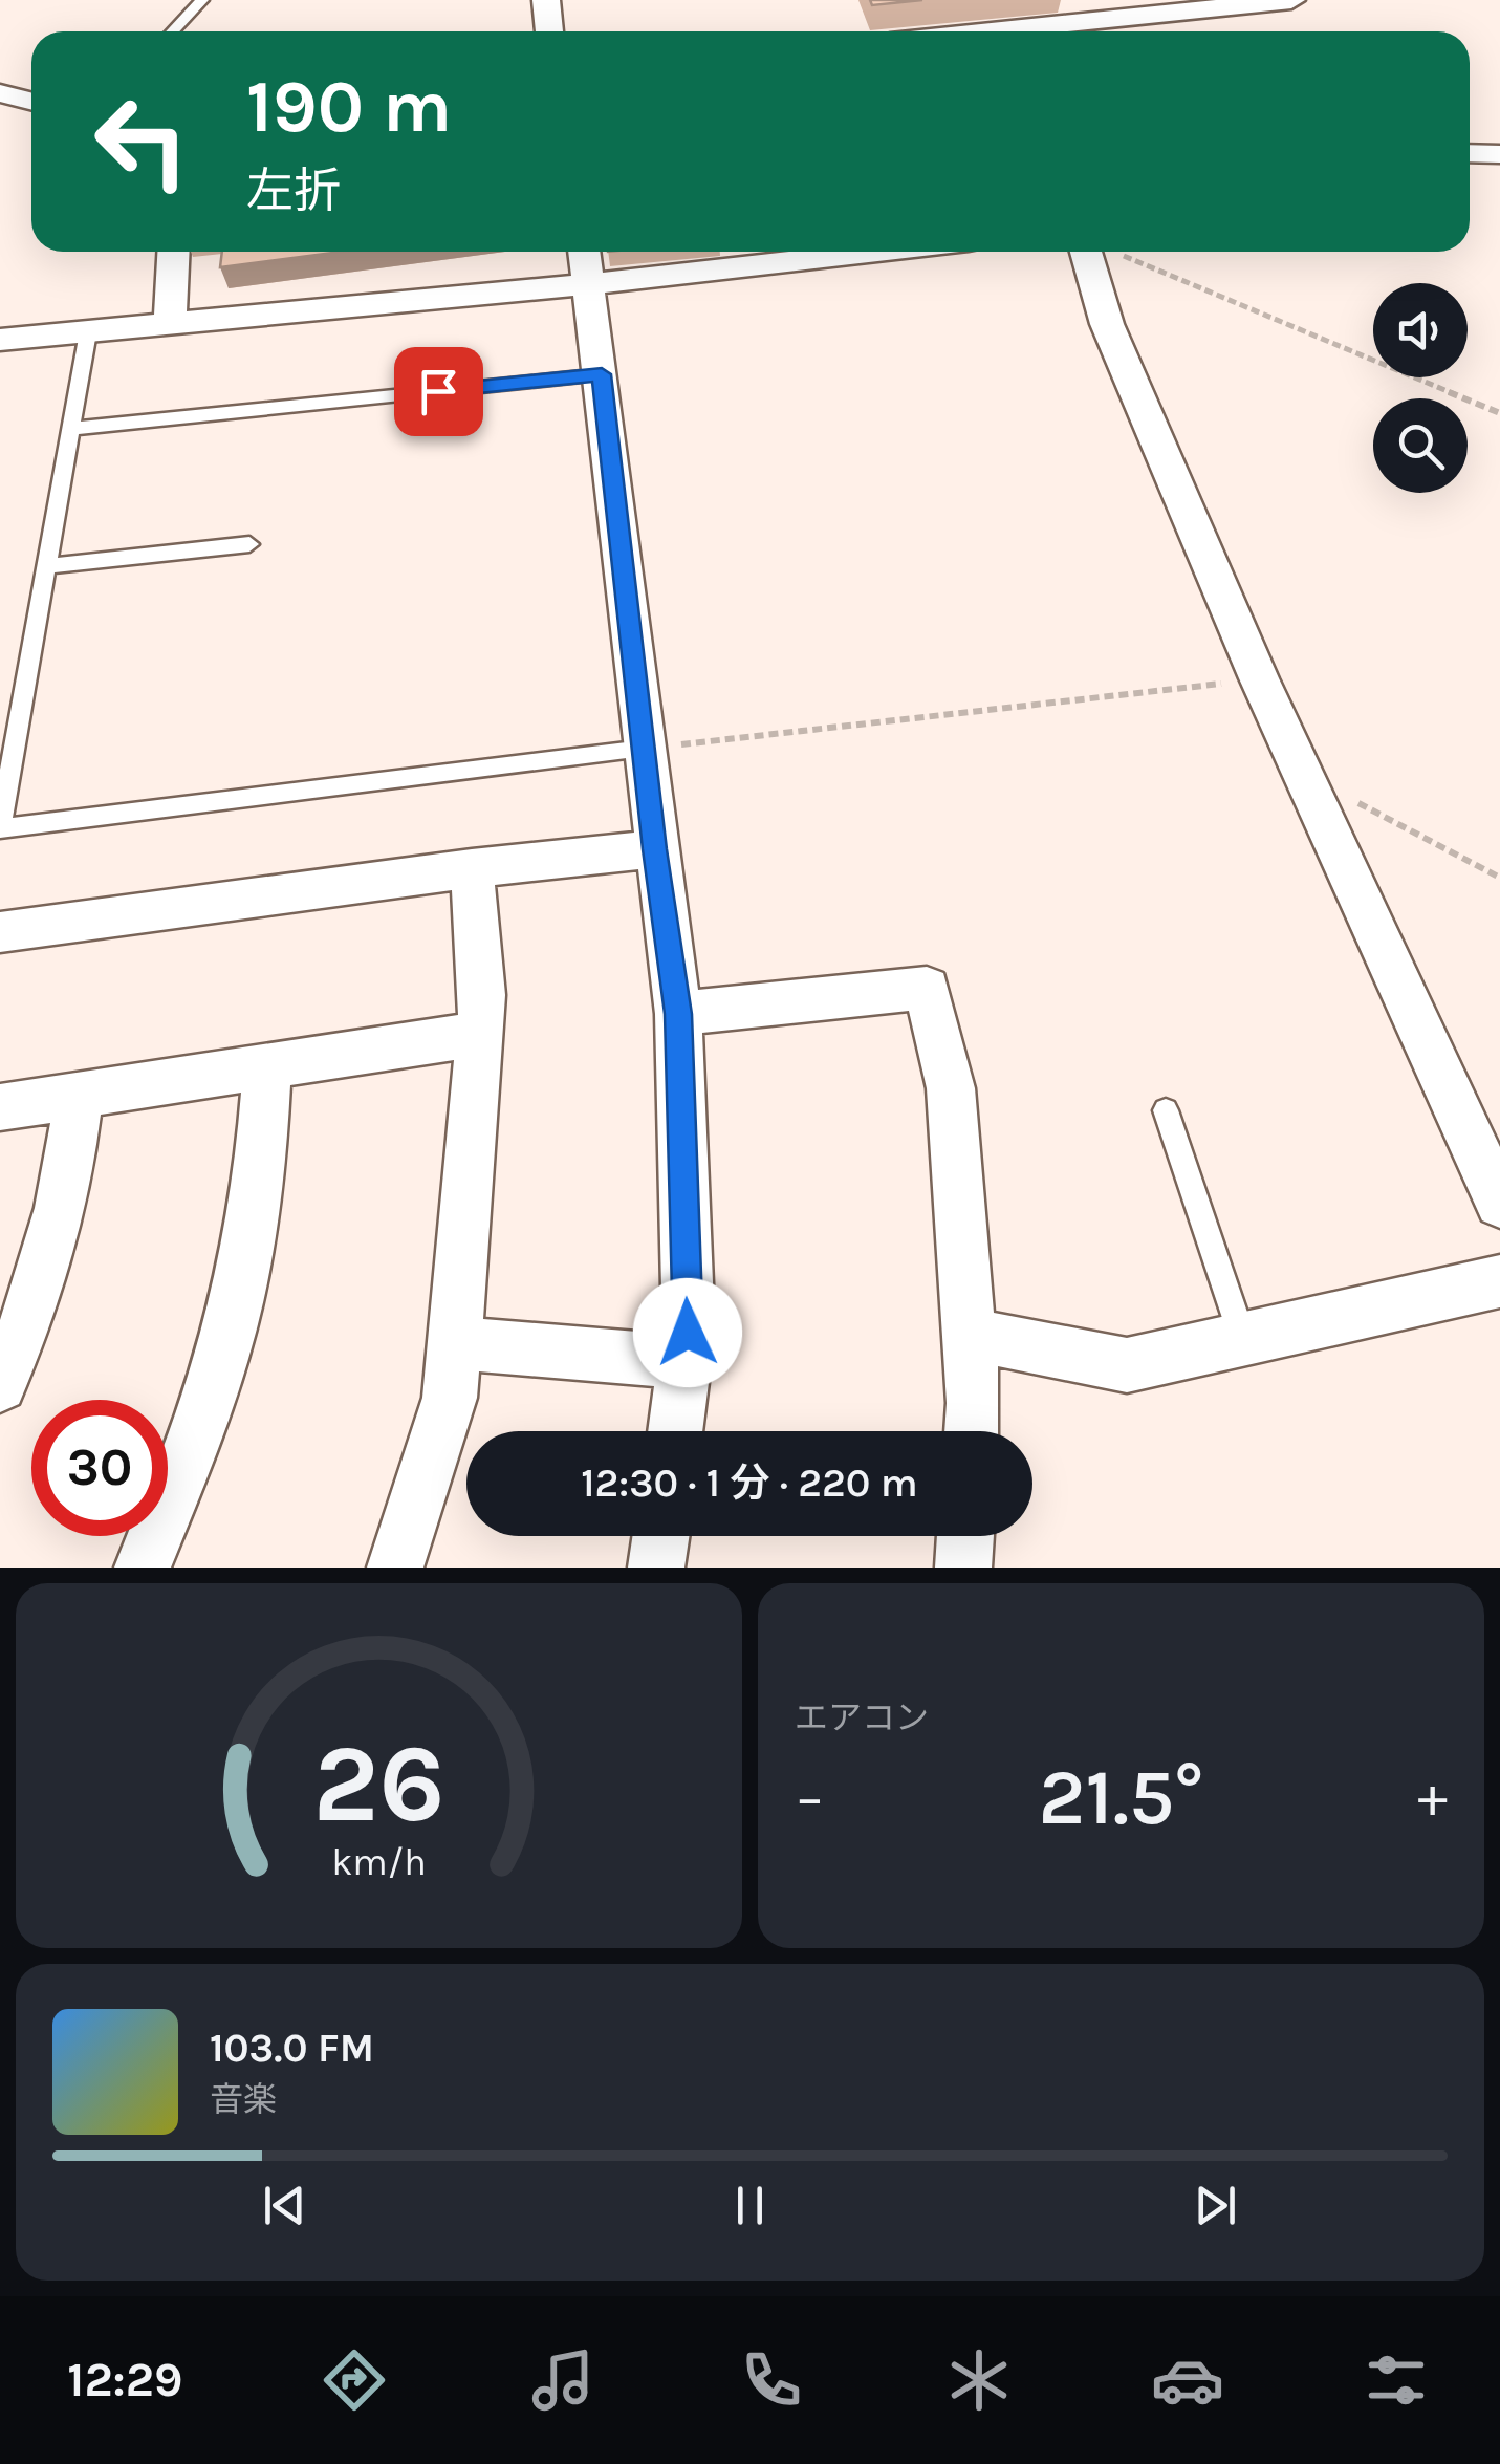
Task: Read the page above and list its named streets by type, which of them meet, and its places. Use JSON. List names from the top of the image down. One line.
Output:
{"page":{"turn":["190 m","左折"],"limit":"30","trip":"12:30 · 1 分 · 220 m","tile":"エアコン","heat":["−","21.5°","+"],"song":["103.0 FM","音楽"],"tabs":"12:29","gauge":["26","km/h"]}}
